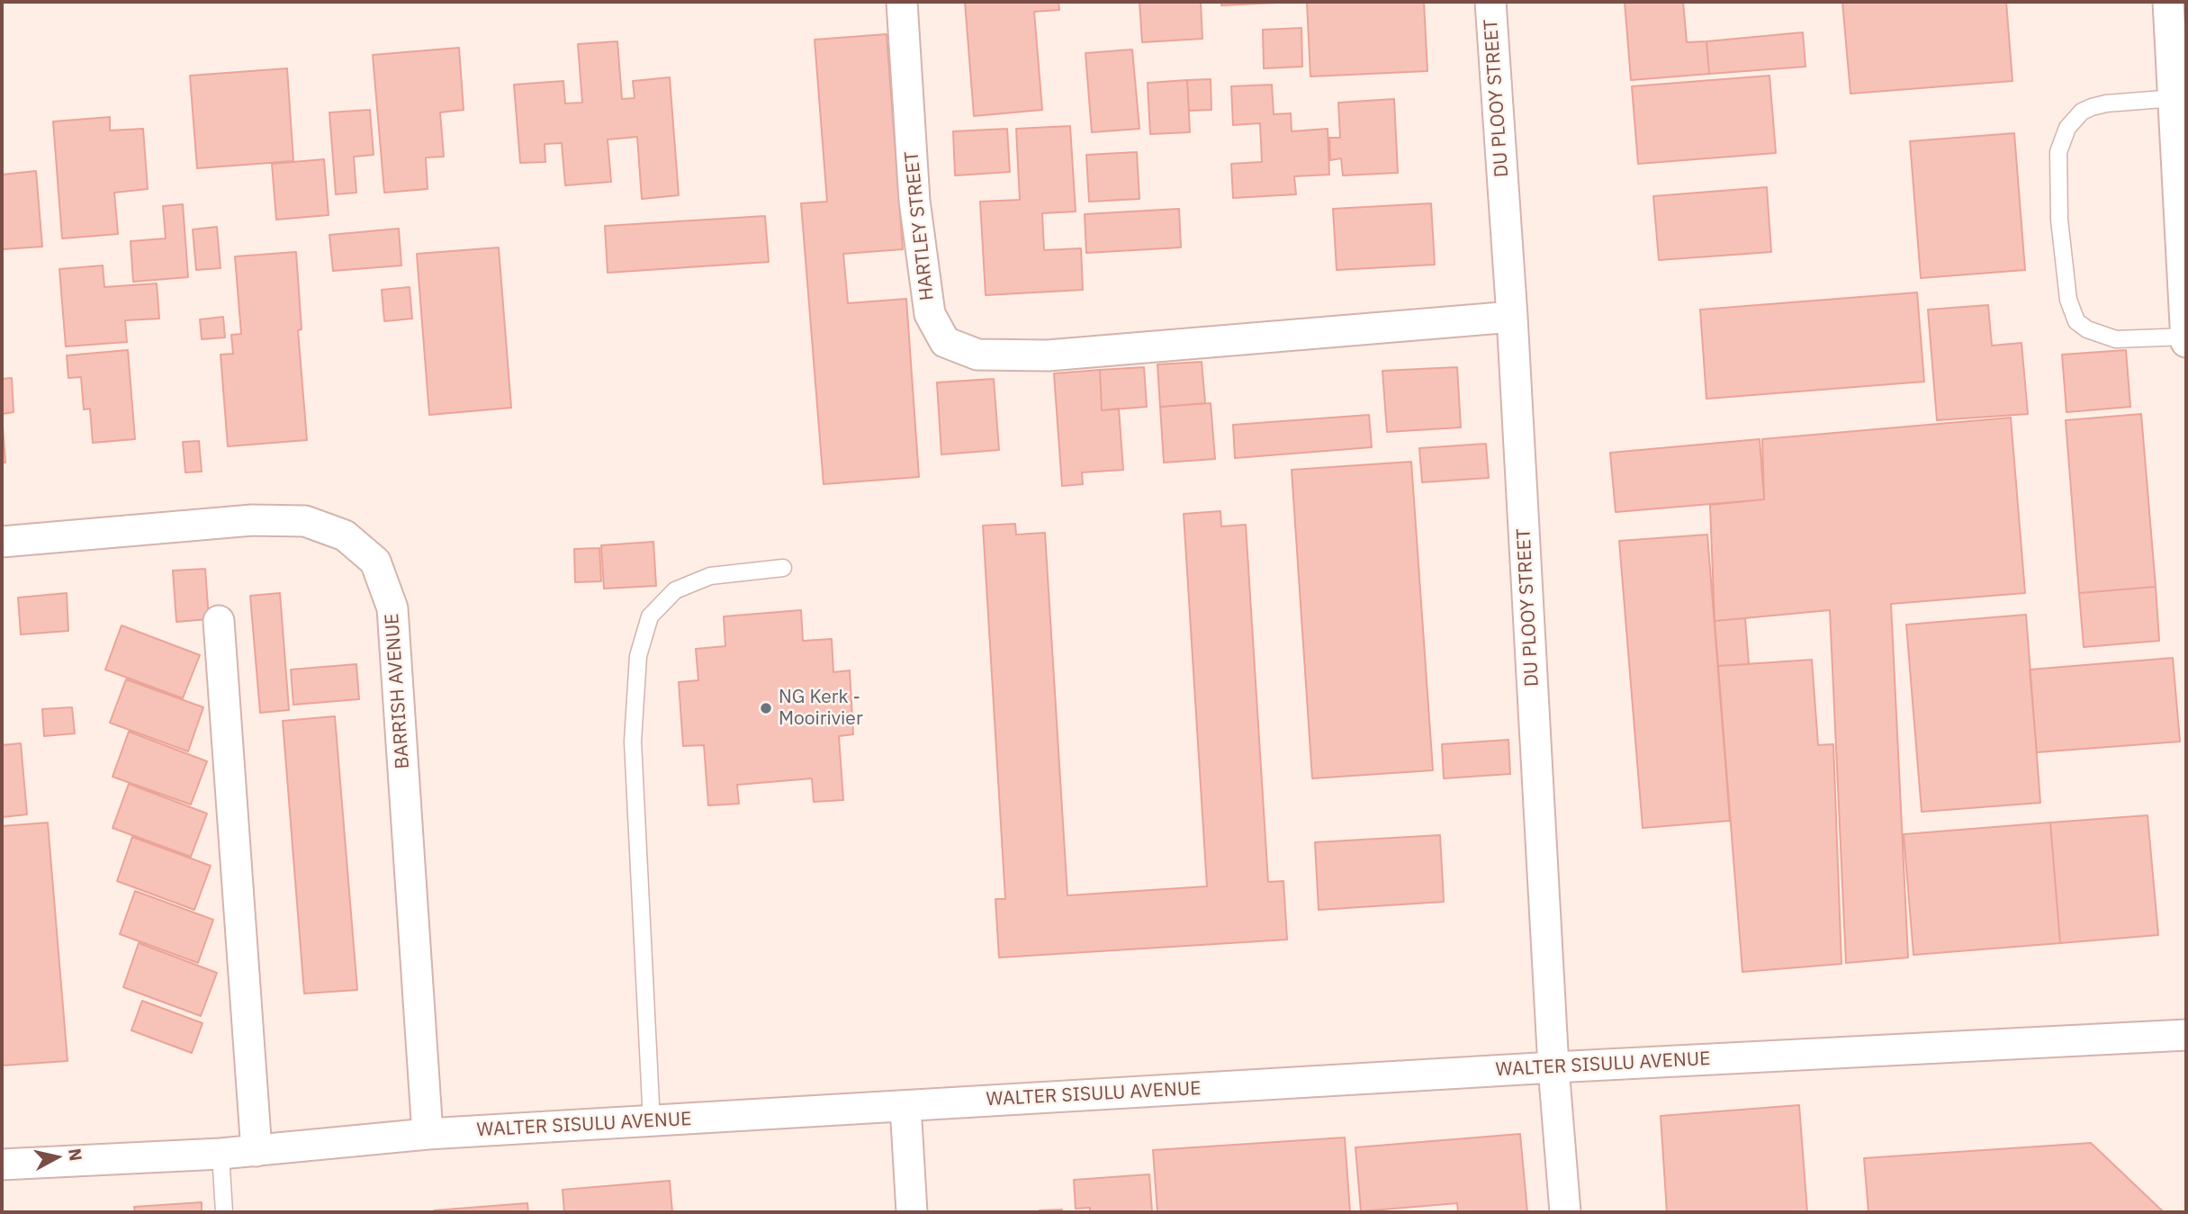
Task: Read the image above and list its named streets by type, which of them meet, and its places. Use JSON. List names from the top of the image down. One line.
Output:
{"streets":{"street":["DU PLOOY STREET","HARTLEY STREET","BARRISH AVENUE","WALTER SISULU AVENUE"]},"crossings":[["DU PLOOY STREET","HARTLEY STREET"],["DU PLOOY STREET","WALTER SISULU AVENUE"],["BARRISH AVENUE","WALTER SISULU AVENUE"]],"places":["NG Kerk - Mooirivier"],"north":"right"}
